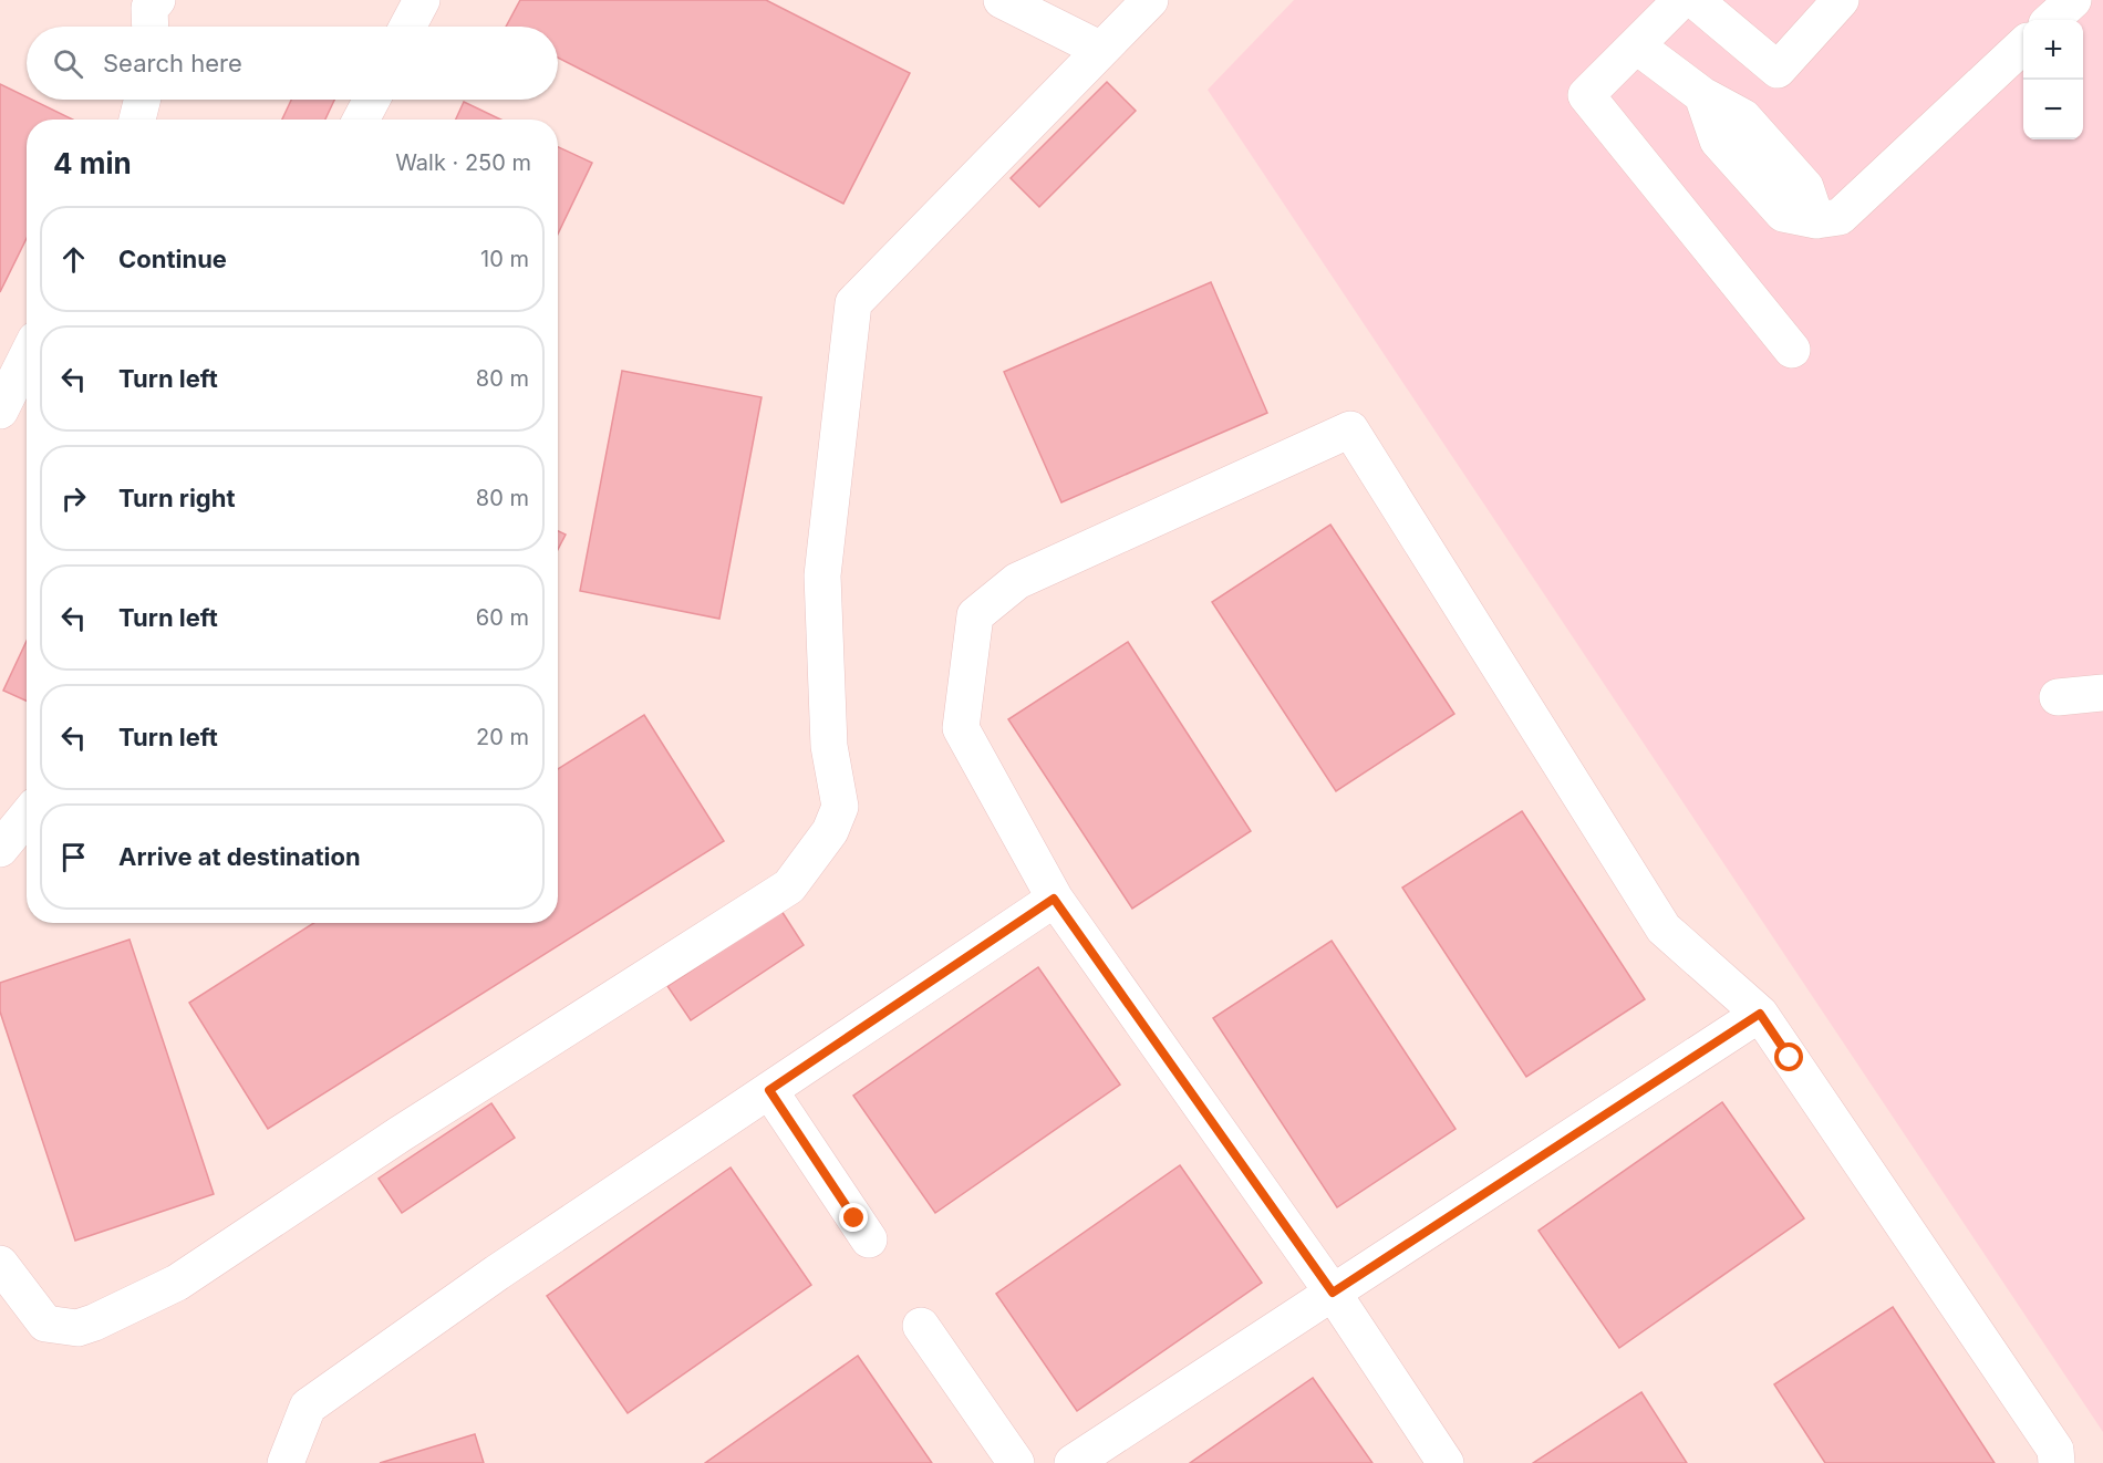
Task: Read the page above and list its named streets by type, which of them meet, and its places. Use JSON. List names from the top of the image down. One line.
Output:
{"page":{"map_buttons":["+","−"],"search":"Search here","heading":["4 min","Walk · 250 m"],"list":[["Continue","10 m"],["Turn left","80 m"],["Turn right","80 m"],["Turn left","60 m"],["Turn left","20 m"],"Arrive at destination"]}}
